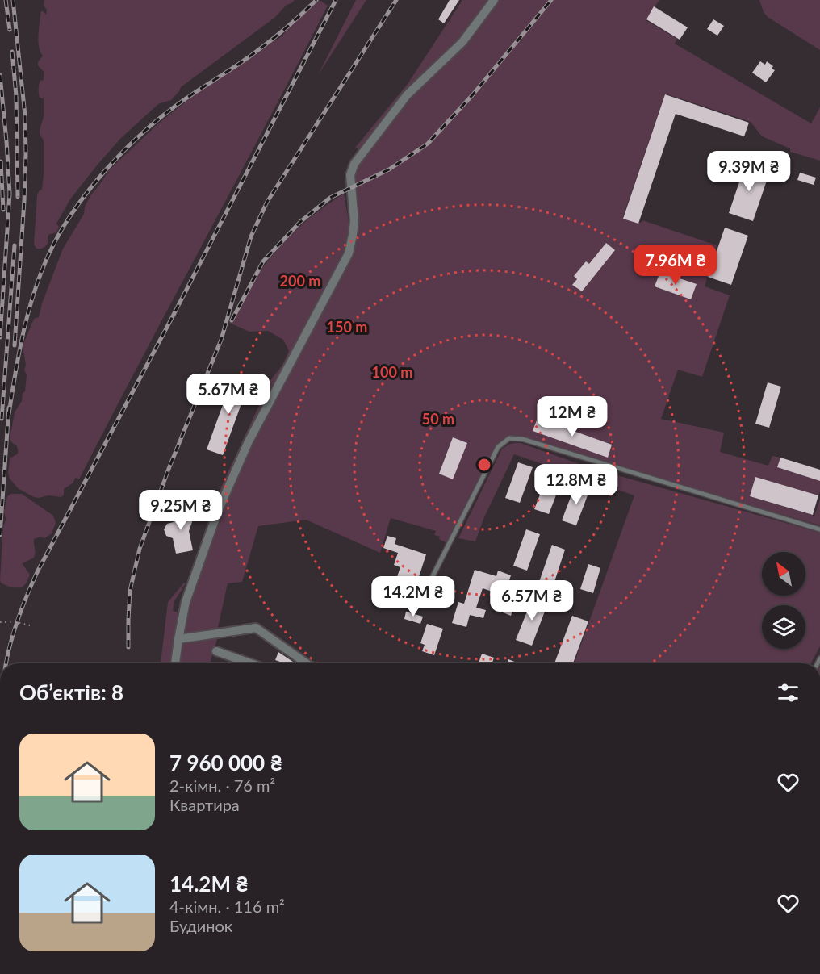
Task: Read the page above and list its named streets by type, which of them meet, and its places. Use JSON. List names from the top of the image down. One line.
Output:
{"north":"top left","page":{"price":["9.39M ₴","7.96M ₴","5.67M ₴","12M ₴","12.8M ₴","9.25M ₴","14.2M ₴","6.57M ₴"],"heading":"Об’єктів: 8","list":[{"name":"7 960 000 ₴","note":"2-кімн. · 76 m² · Квартира"},{"name":"14.2M ₴","note":"4-кімн. · 116 m² · Будинок"}]},"rings":["200 m","150 m","100 m","50 m"]}
